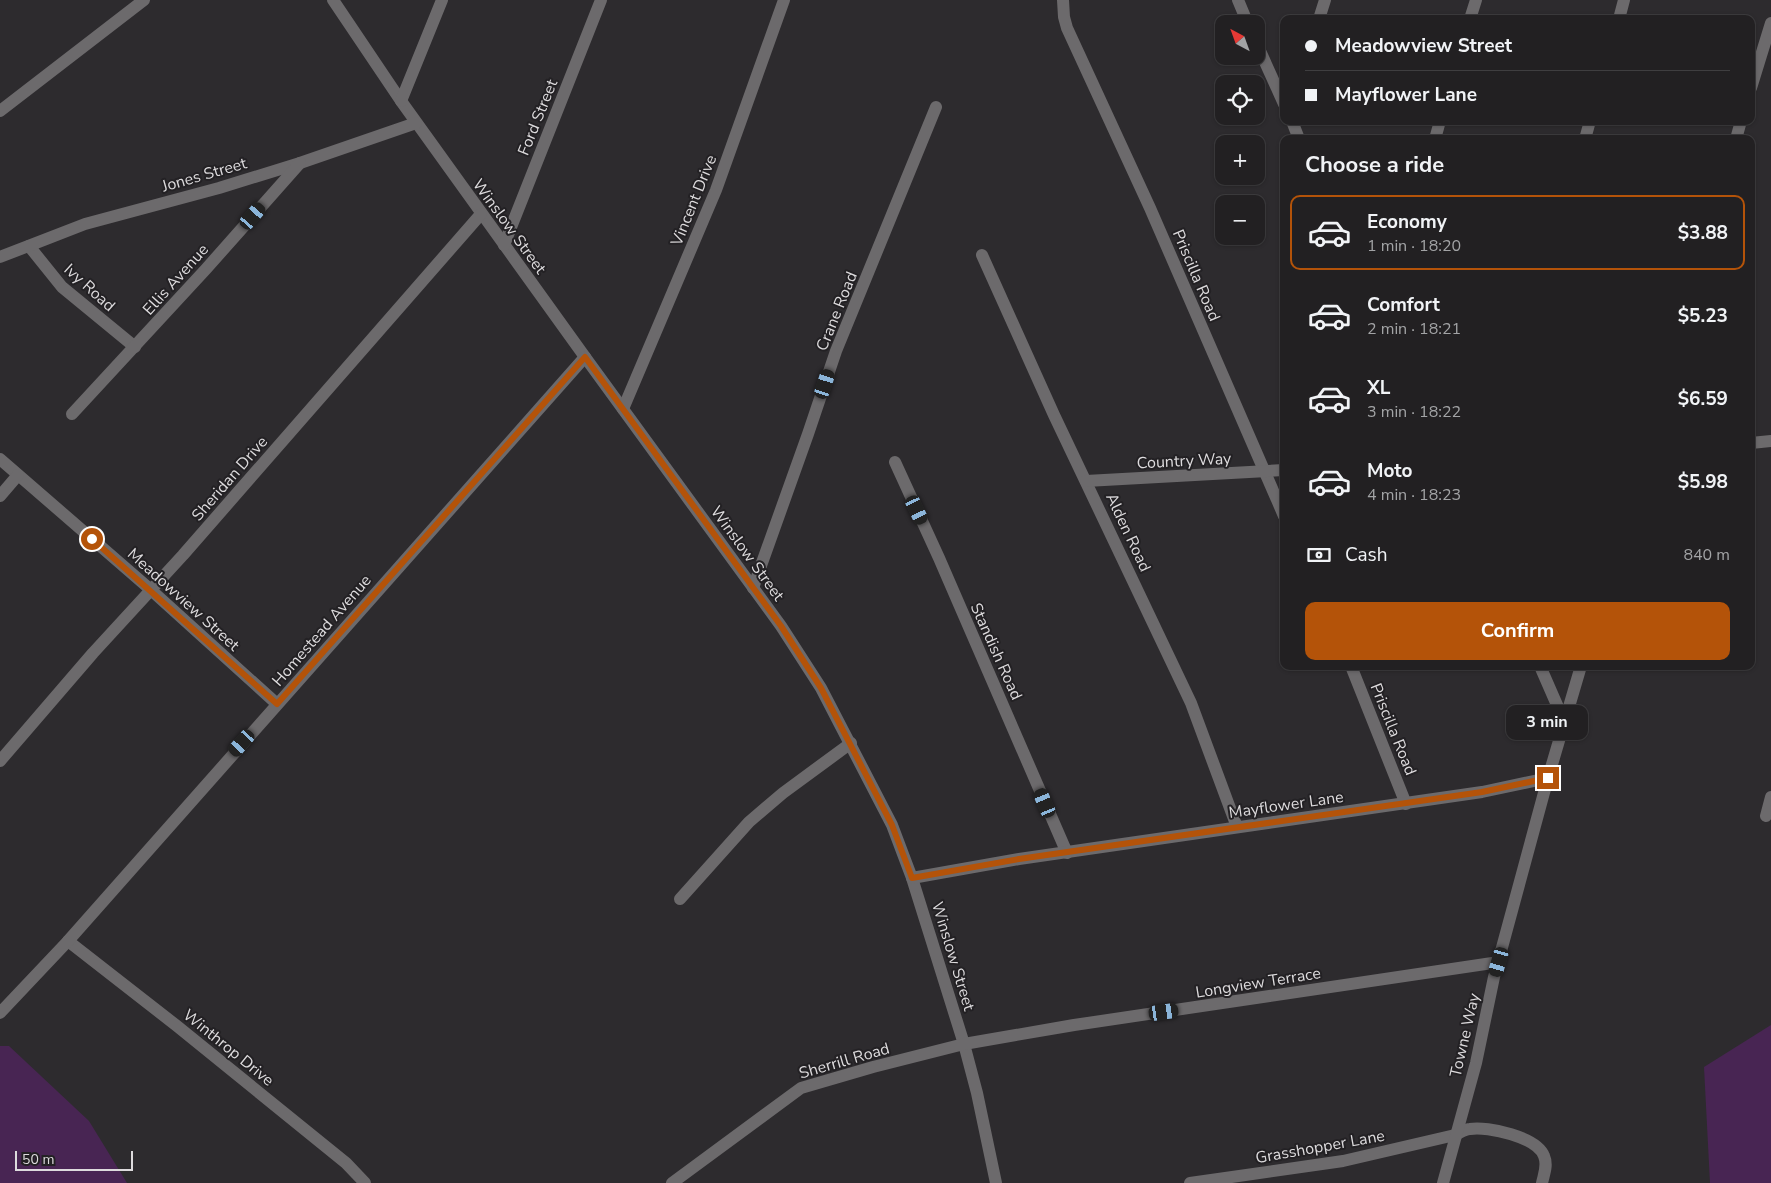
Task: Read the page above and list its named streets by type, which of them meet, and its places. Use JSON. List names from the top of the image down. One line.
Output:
{"streets":{"street":["Ford Street","Jones Street","Vincent Drive","Winslow Street","Priscilla Road","Ellis Avenue","Ivy Road","Crane Road","Country Way","Sheridan Drive","Alden Road","Meadowview Street","Homestead Avenue","Standish Road","Mayflower Lane","Longview Terrace","Towne Way","Winthrop Drive","Sherrill Road","Grasshopper Lane"]},"crossings":[["Ford Street","Winslow Street"],["Jones Street","Winslow Street"],["Jones Street","Ellis Avenue"],["Jones Street","Ivy Road"],["Vincent Drive","Winslow Street"],["Winslow Street","Crane Road"],["Winslow Street","Sheridan Drive"],["Winslow Street","Homestead Avenue"],["Winslow Street","Mayflower Lane"],["Winslow Street","Longview Terrace"],["Winslow Street","Sherrill Road"],["Priscilla Road","Country Way"],["Priscilla Road","Mayflower Lane"],["Ellis Avenue","Ivy Road"],["Country Way","Alden Road"],["Sheridan Drive","Meadowview Street"],["Alden Road","Mayflower Lane"],["Meadowview Street","Homestead Avenue"],["Homestead Avenue","Winthrop Drive"],["Standish Road","Mayflower Lane"],["Mayflower Lane","Towne Way"],["Longview Terrace","Towne Way"],["Longview Terrace","Sherrill Road"],["Towne Way","Grasshopper Lane"]],"scale_bar":"50 m","north":"top left","page":{"map_buttons":["+","−"],"banner":["Meadowview Street","Mayflower Lane"],"heading":"Choose a ride","list":[{"name":"Economy","note":"1 min · 18:20","value":"$3.88"},{"name":"Comfort","note":"2 min · 18:21","value":"$5.23"},{"name":"XL","note":"3 min · 18:22","value":"$6.59"},{"name":"Moto","note":"4 min · 18:23","value":"$5.98"}],"pay":["Cash","840 m"],"buttons":"Confirm","bubble":"3 min","scale":"50 m"}}
